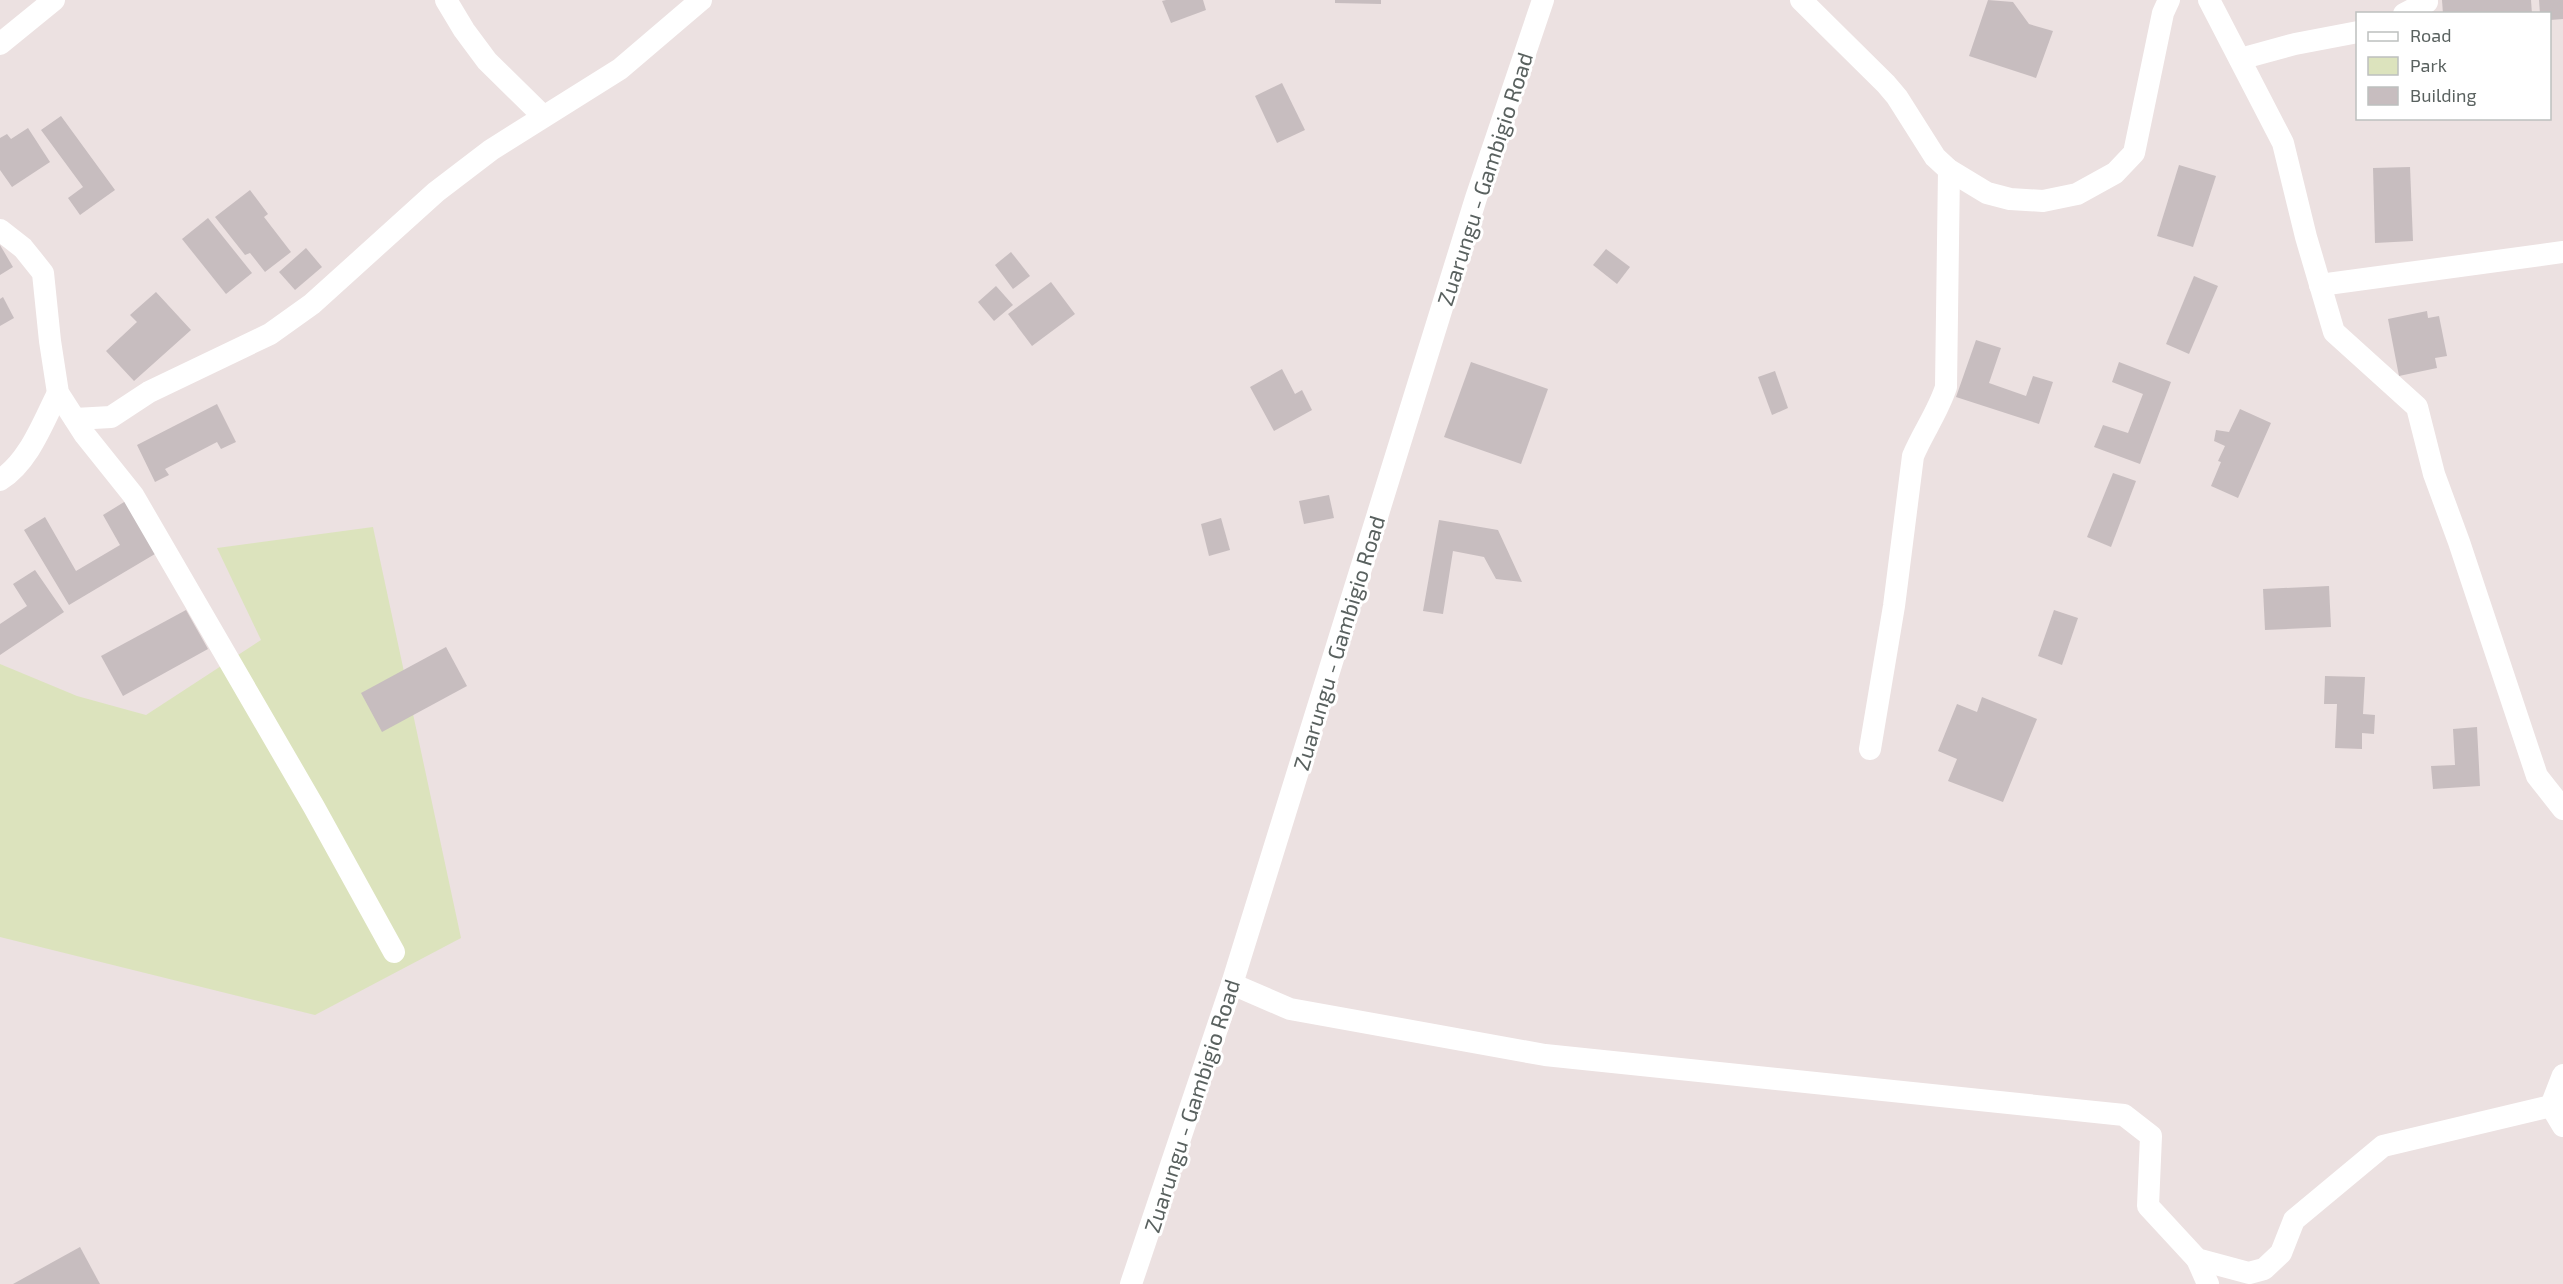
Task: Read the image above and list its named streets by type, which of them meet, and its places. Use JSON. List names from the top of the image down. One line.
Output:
{"streets":{"street":["Zuarungu - Gambigio Road"]},"legend":["Road","Park","Building"]}
